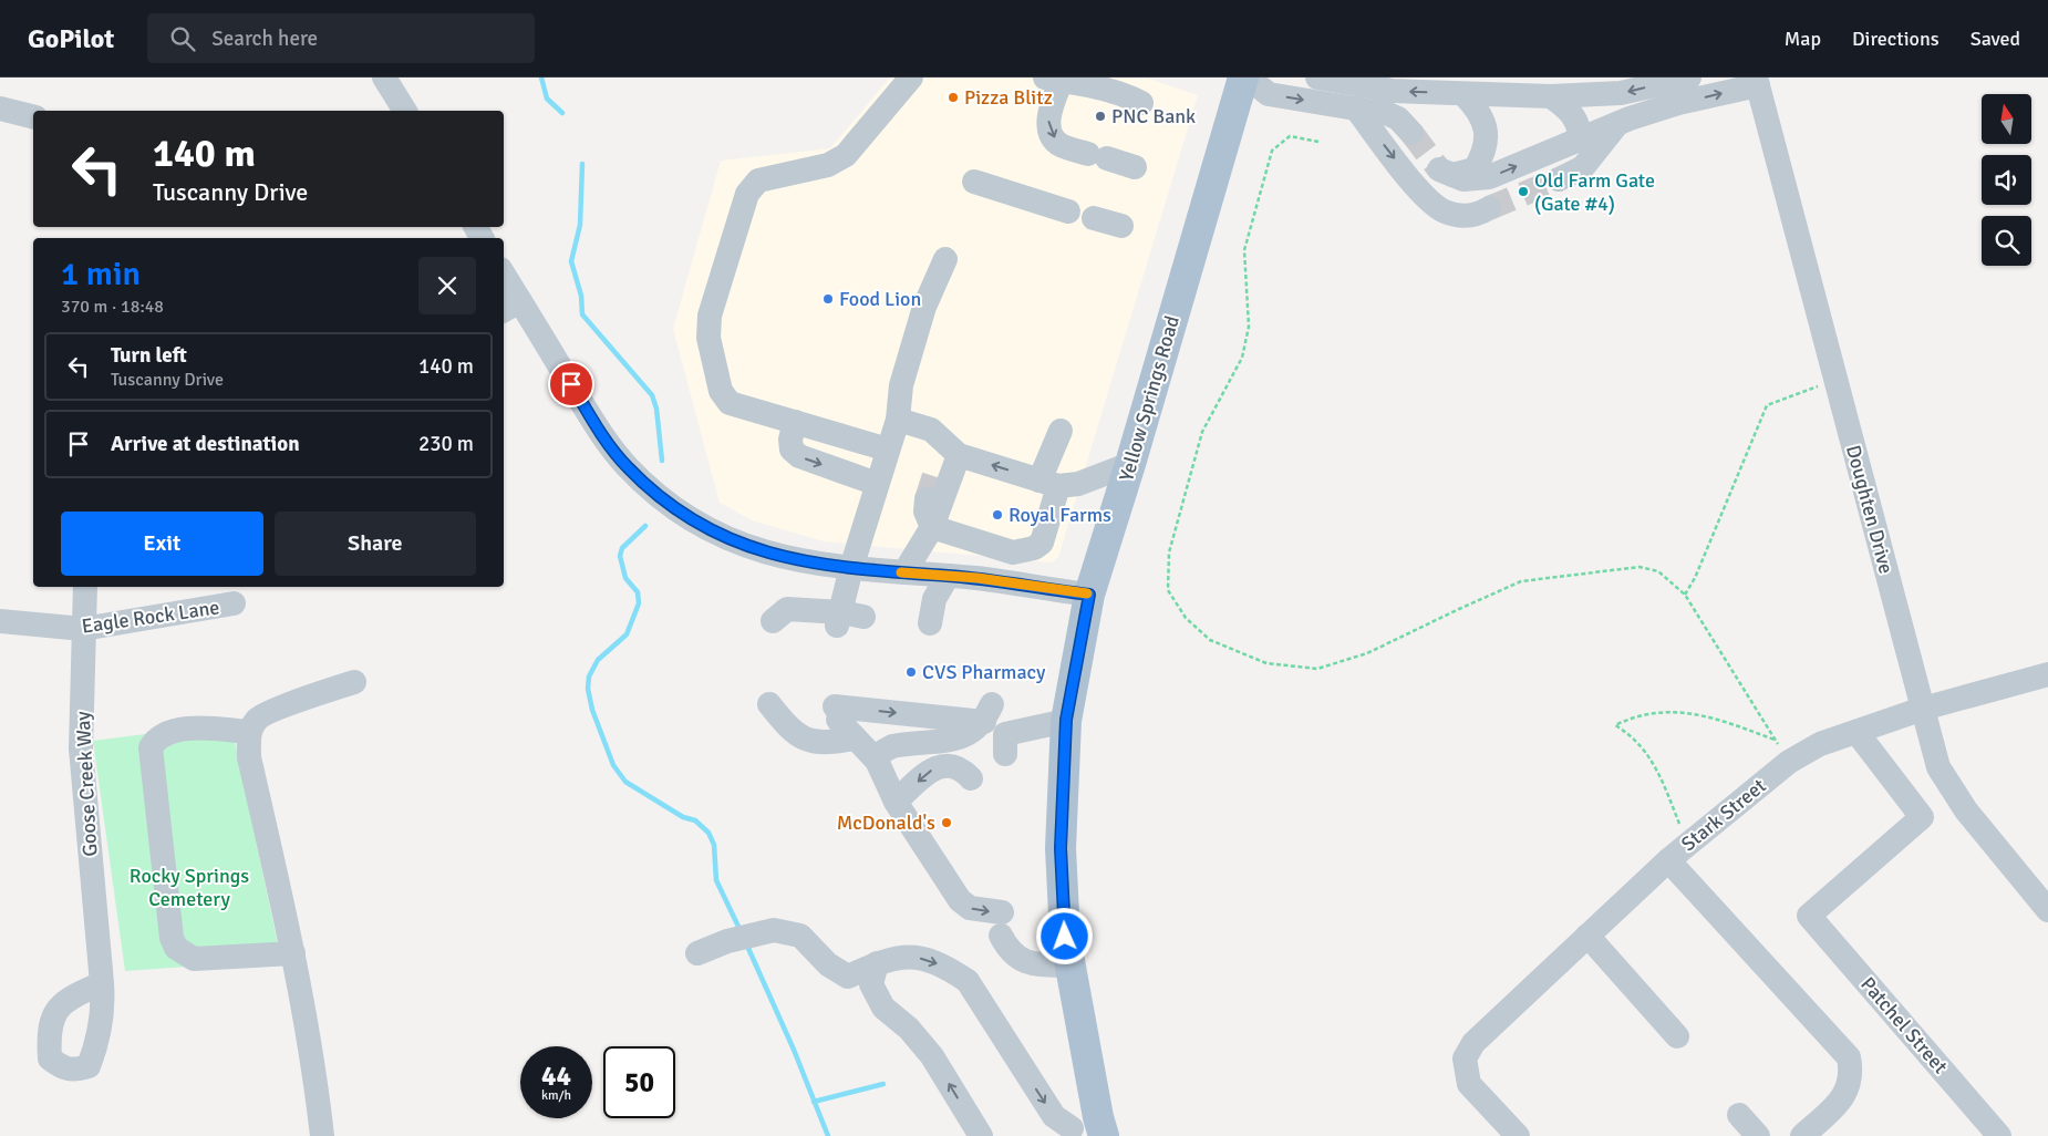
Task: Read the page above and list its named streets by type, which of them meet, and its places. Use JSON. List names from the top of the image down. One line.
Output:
{"streets":{"main road":["Yellow Springs Road"],"street":["Doughten Drive","Eagle Rock Lane","Goose Creek Way","Stark Street","Patchel Street"]},"crossings":[["Doughten Drive","Stark Street"],["Eagle Rock Lane","Goose Creek Way"],["Stark Street","Patchel Street"]],"parks":["Rocky Springs Cemetery"],"places":["Pizza Blitz","PNC Bank","Old Farm Gate (Gate #4)","Food Lion","Royal Farms","CVS Pharmacy","McDonald's"],"north":"top","page":{"header":"GoPilot","search":"Search here","nav":["Map","Directions","Saved"],"turn":["140 m","Tuscanny Drive"],"heading":["1 min","370 m · 18:48"],"list":[{"name":"Turn left","note":"Tuscanny Drive","value":"140 m"},{"name":"Arrive at destination","value":"230 m"}],"buttons":["Exit","Share"],"speed":"44 km/h","limit":"50"}}
